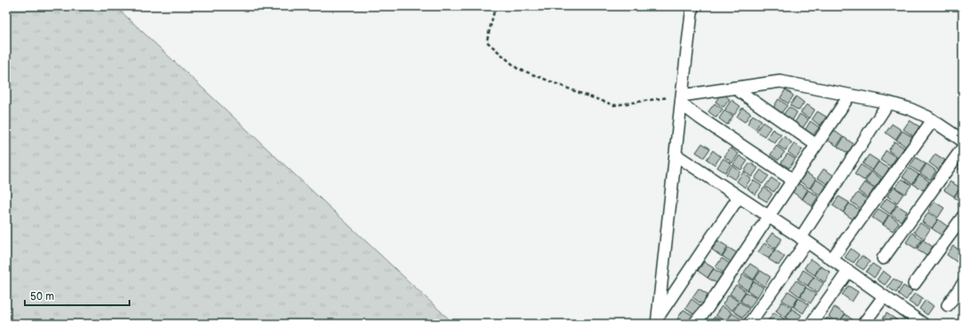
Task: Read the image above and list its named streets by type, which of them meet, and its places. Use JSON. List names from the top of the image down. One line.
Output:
{"scale_bar":"50 m"}
